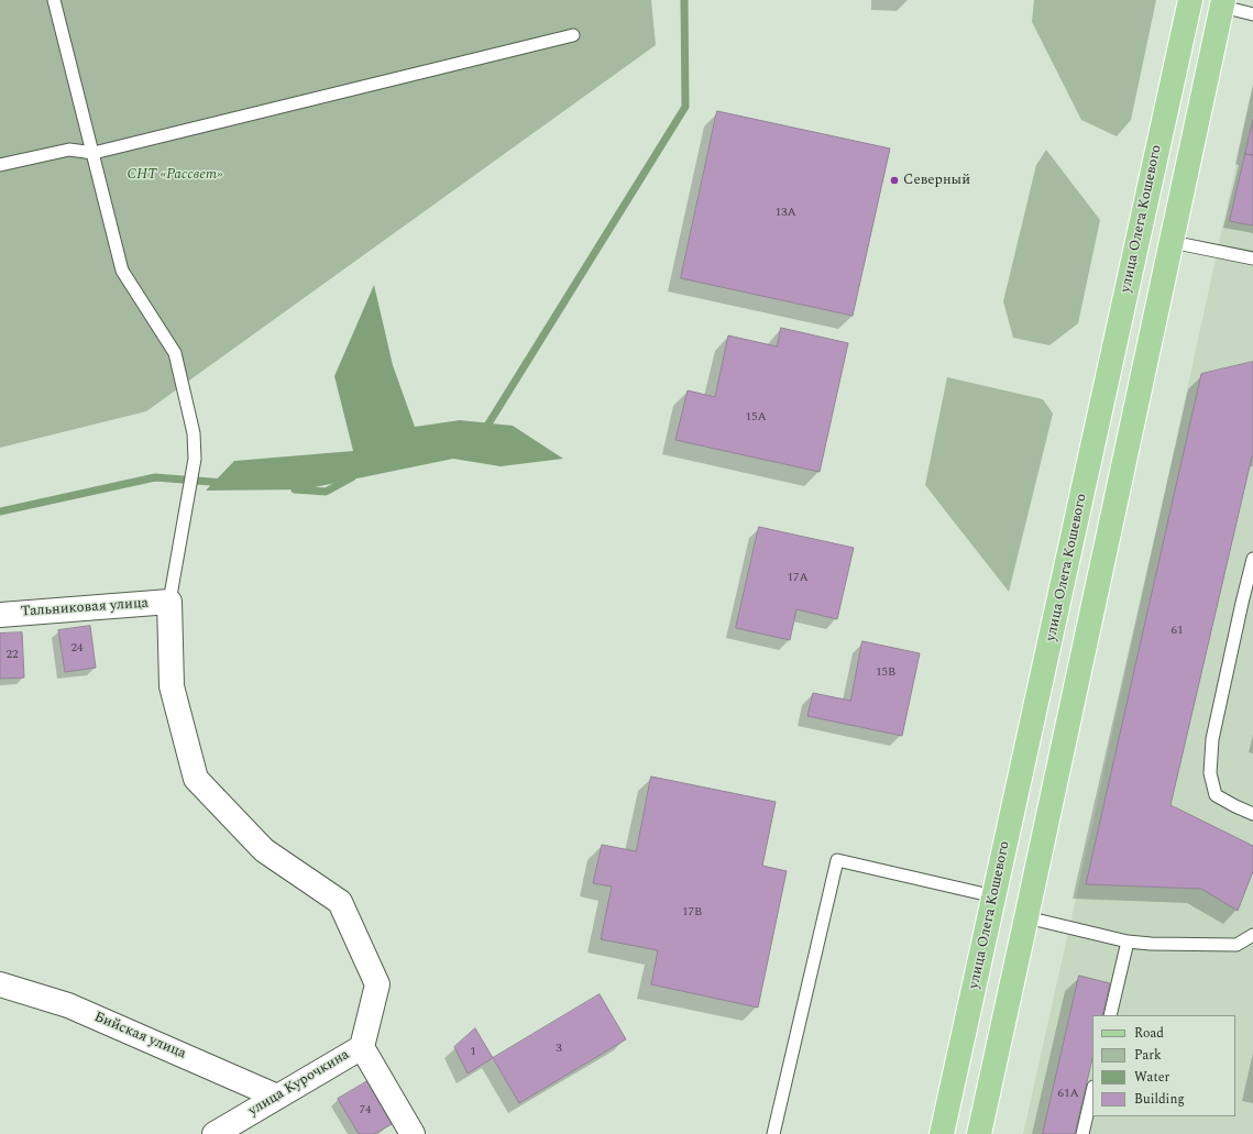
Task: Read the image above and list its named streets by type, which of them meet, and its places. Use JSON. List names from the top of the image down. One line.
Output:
{"streets":{"main road":["улица Олега Кошевого"],"street":["Тальниковая улица","Бийская улица","улица Курочкина"]},"crossings":[["Бийская улица","улица Курочкина"]],"parks":["СНТ «Рассвет»"],"places":["Северный"],"house_numbers":["13А","15А","17А","61","24","22","15В","17В","3","1","61А","74"],"legend":["Road","Park","Water","Building"]}
